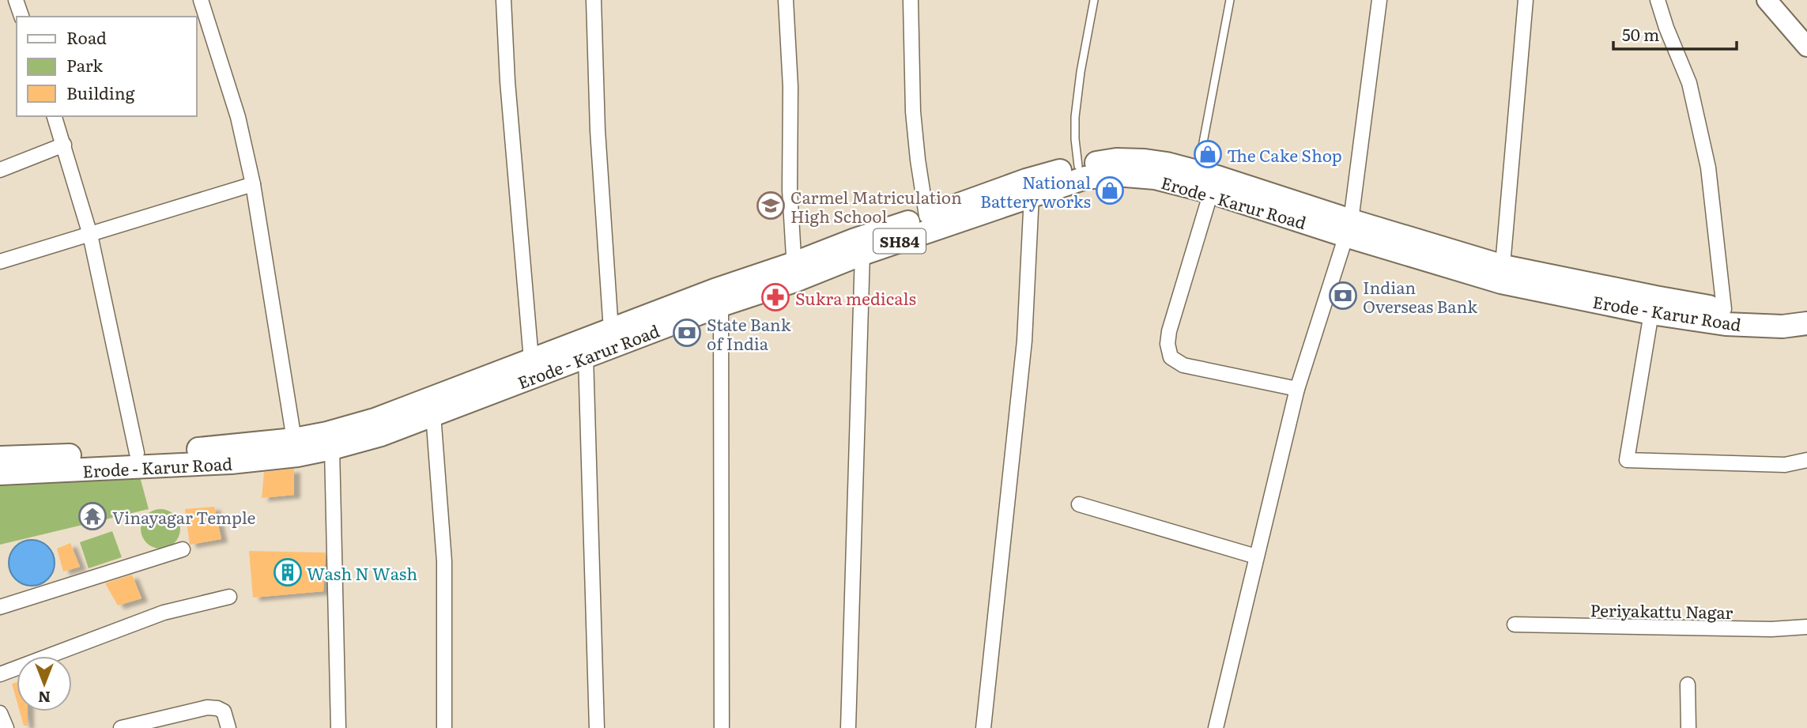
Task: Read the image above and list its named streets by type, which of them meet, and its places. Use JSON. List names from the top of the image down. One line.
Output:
{"streets":{"main road":["Erode - Karur Road","SH84"],"street":["Periyakattu Nagar"]},"places":{"shop":["The Cake Shop","National Battery works"],"school or university":["Carmel Matriculation High School"],"bank":["Indian Overseas Bank","State Bank of India"],"pharmacy":["Sukra medicals"],"temple":["Vinayagar Temple"],"building":["Wash N Wash"]},"legend":["Road","Park","Building"],"scale_bar":"50 m","north":"bottom"}
